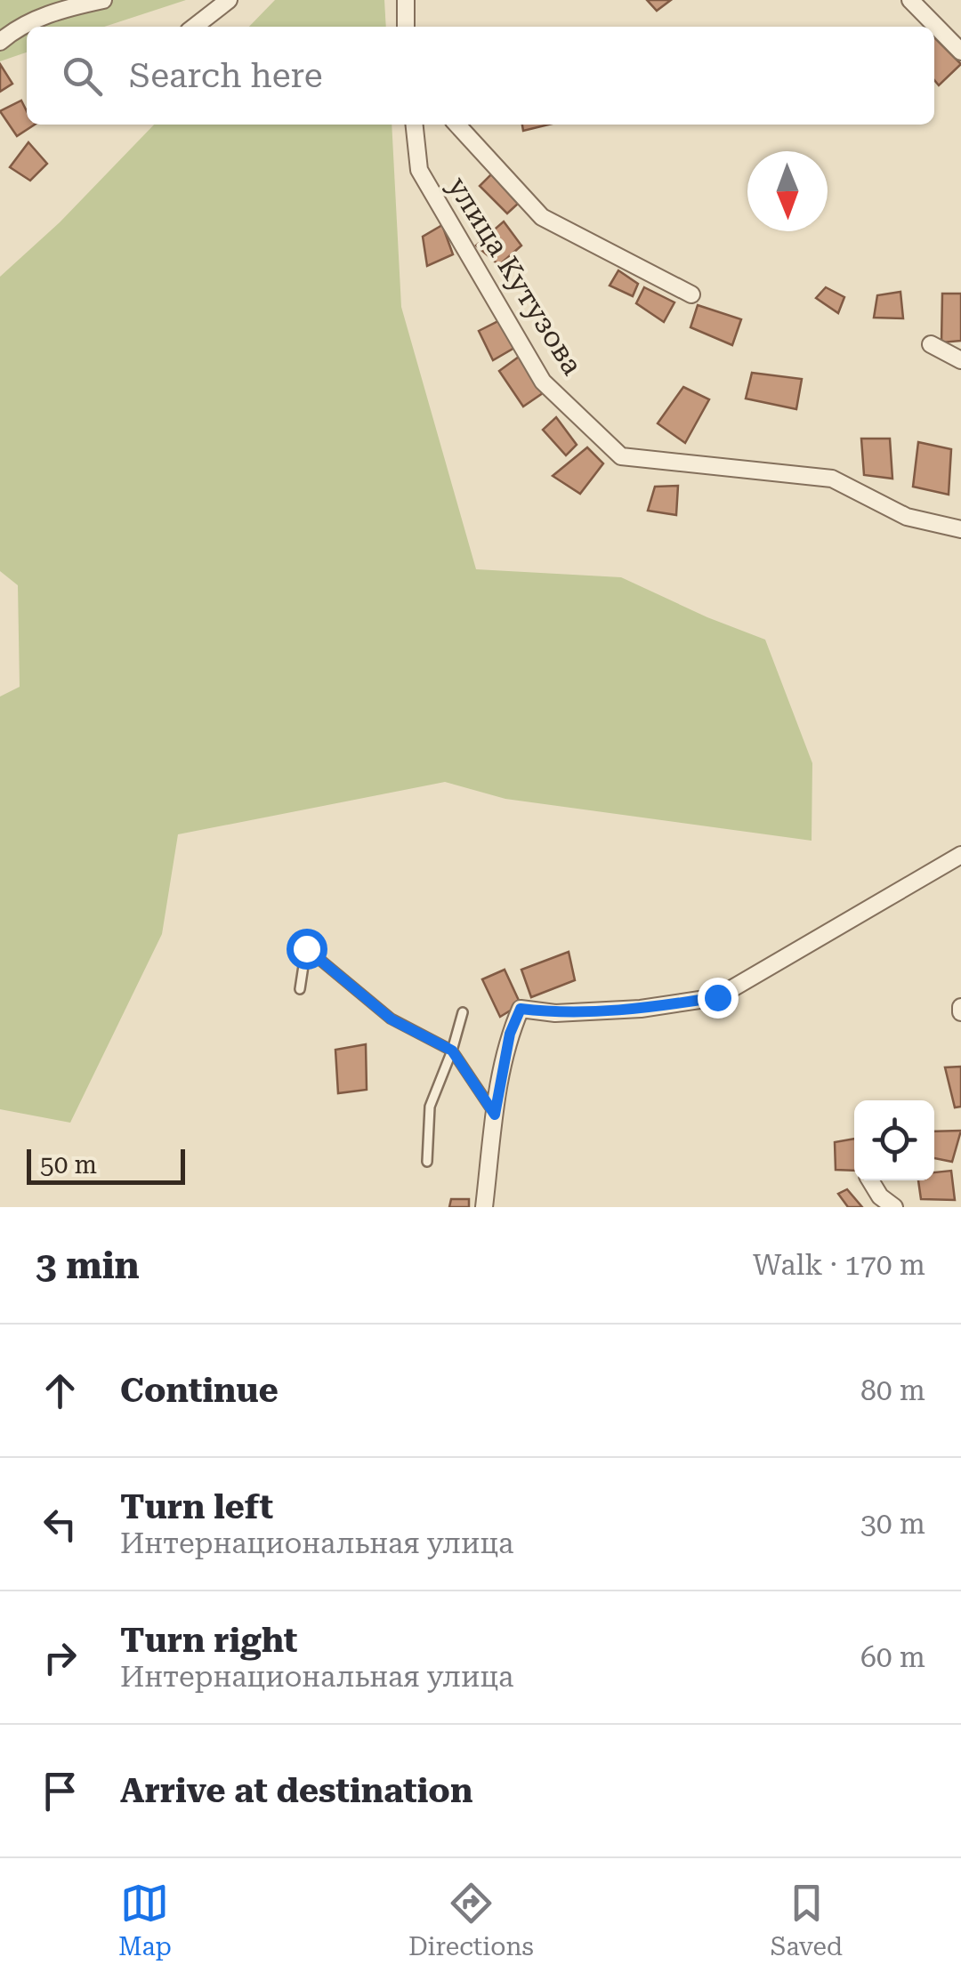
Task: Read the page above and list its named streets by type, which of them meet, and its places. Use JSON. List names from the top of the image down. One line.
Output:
{"streets":{"street":["улица Кутузова"]},"scale_bar":"50 m","north":"bottom","page":{"search":"Search here","scale":"50 m","heading":["3 min","Walk · 170 m"],"list":[["Continue","80 m"],["Turn left","Интернациональная улица","30 m"],["Turn right","Интернациональная улица","60 m"],"Arrive at destination"],"nav":["Map","Directions","Saved"]}}
